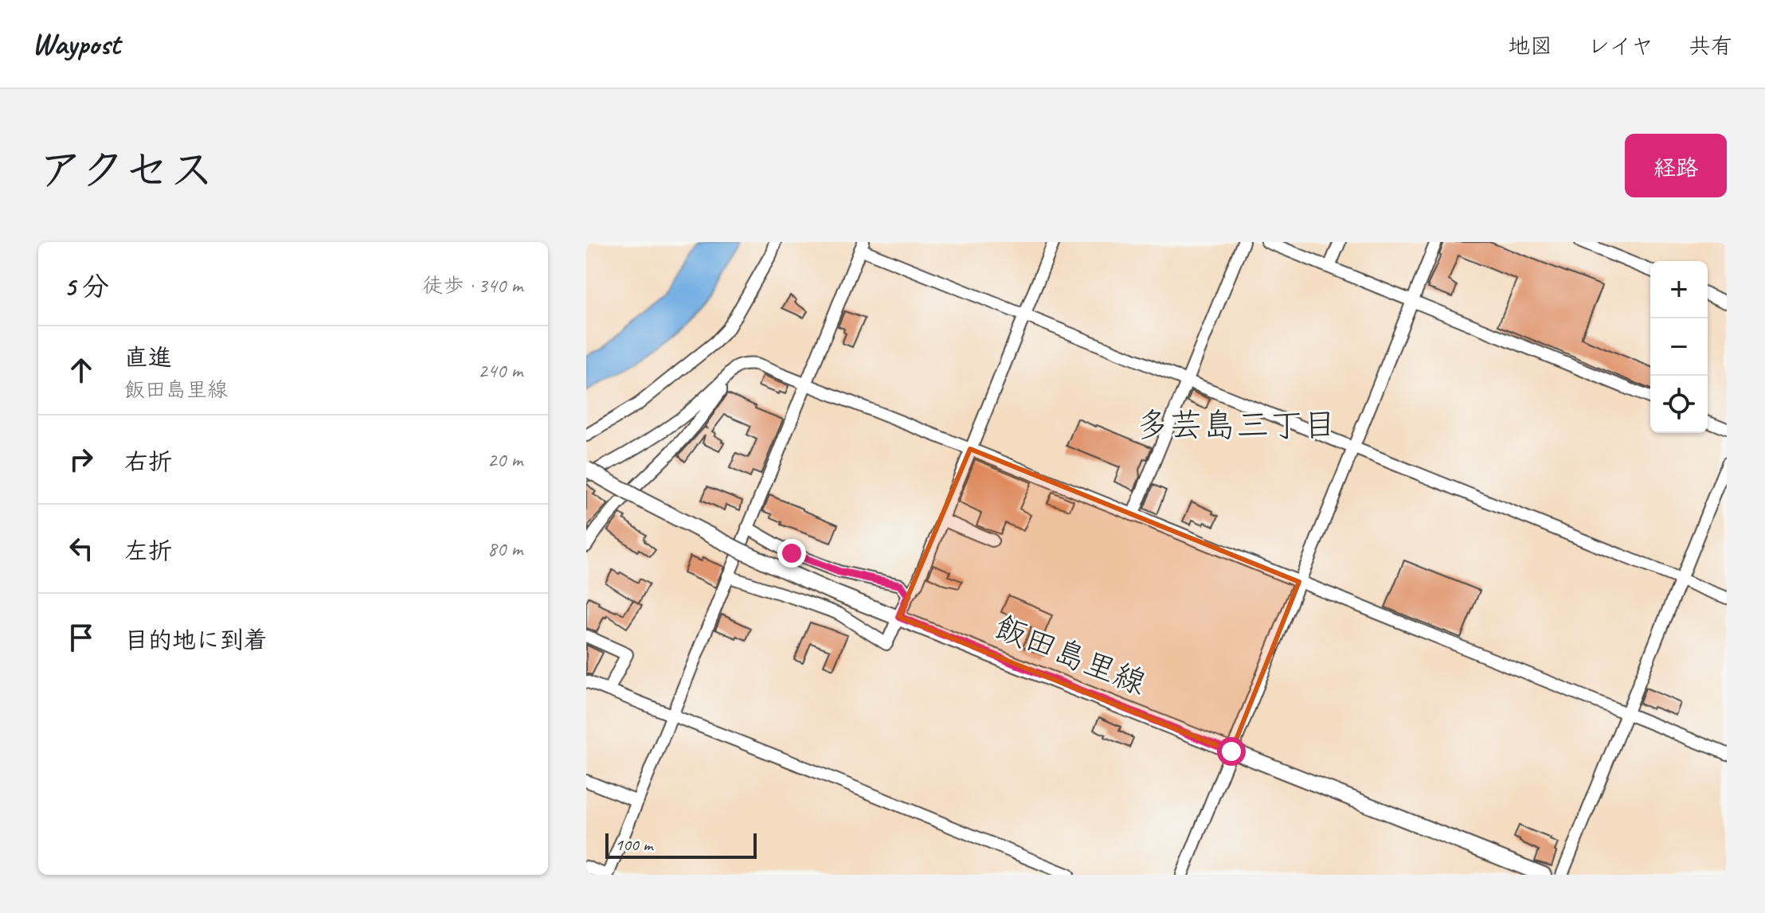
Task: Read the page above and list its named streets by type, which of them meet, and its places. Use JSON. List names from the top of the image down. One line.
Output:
{"streets":{"main road":["飯田島里線"]},"districts":["多芸島三丁目"],"scale_bar":"100 m","page":{"header":"Waypost","nav":["地図","レイヤ","共有"],"title":"アクセス","buttons":"経路","heading":["5 分","徒歩 · 340 m"],"map_buttons":["+","−"],"list":[["直進","飯田島里線","240 m"],["右折","20 m"],["左折","80 m"],"目的地に到着"],"scale":"100 m"}}
